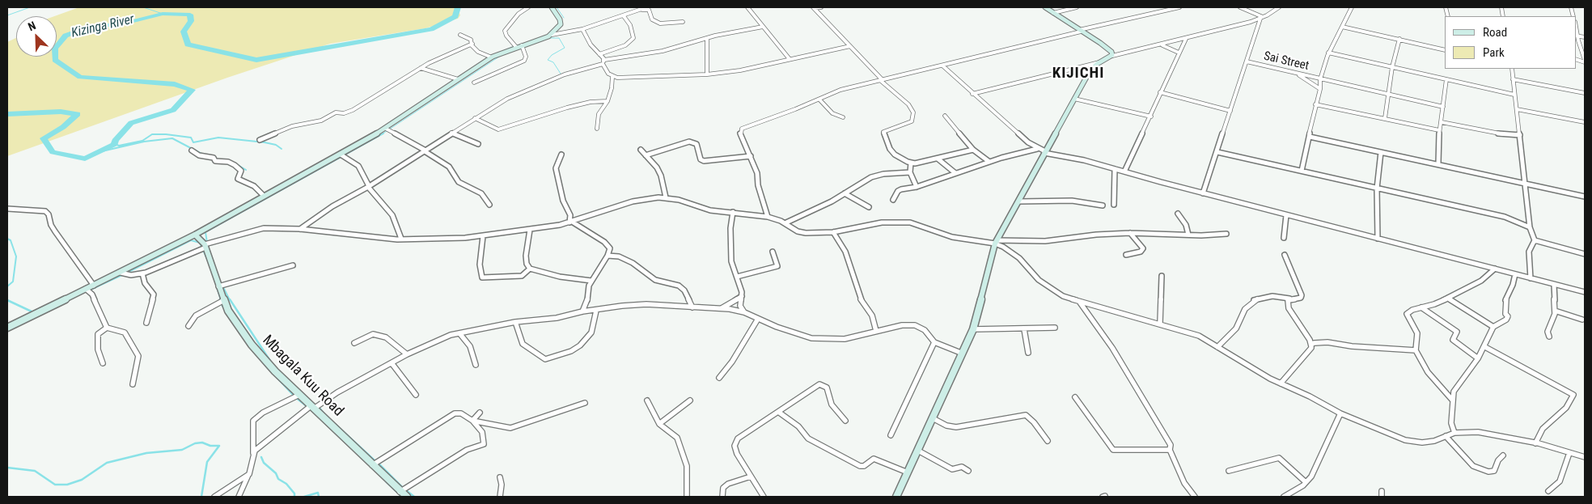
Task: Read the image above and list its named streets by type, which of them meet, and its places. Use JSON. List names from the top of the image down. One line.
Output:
{"streets":{"street":["Sai Street","Mbagala Kuu Road"]},"districts":["KIJICHI"],"water":["Kizinga River"],"legend":["Road","Park"],"north":"top left"}
